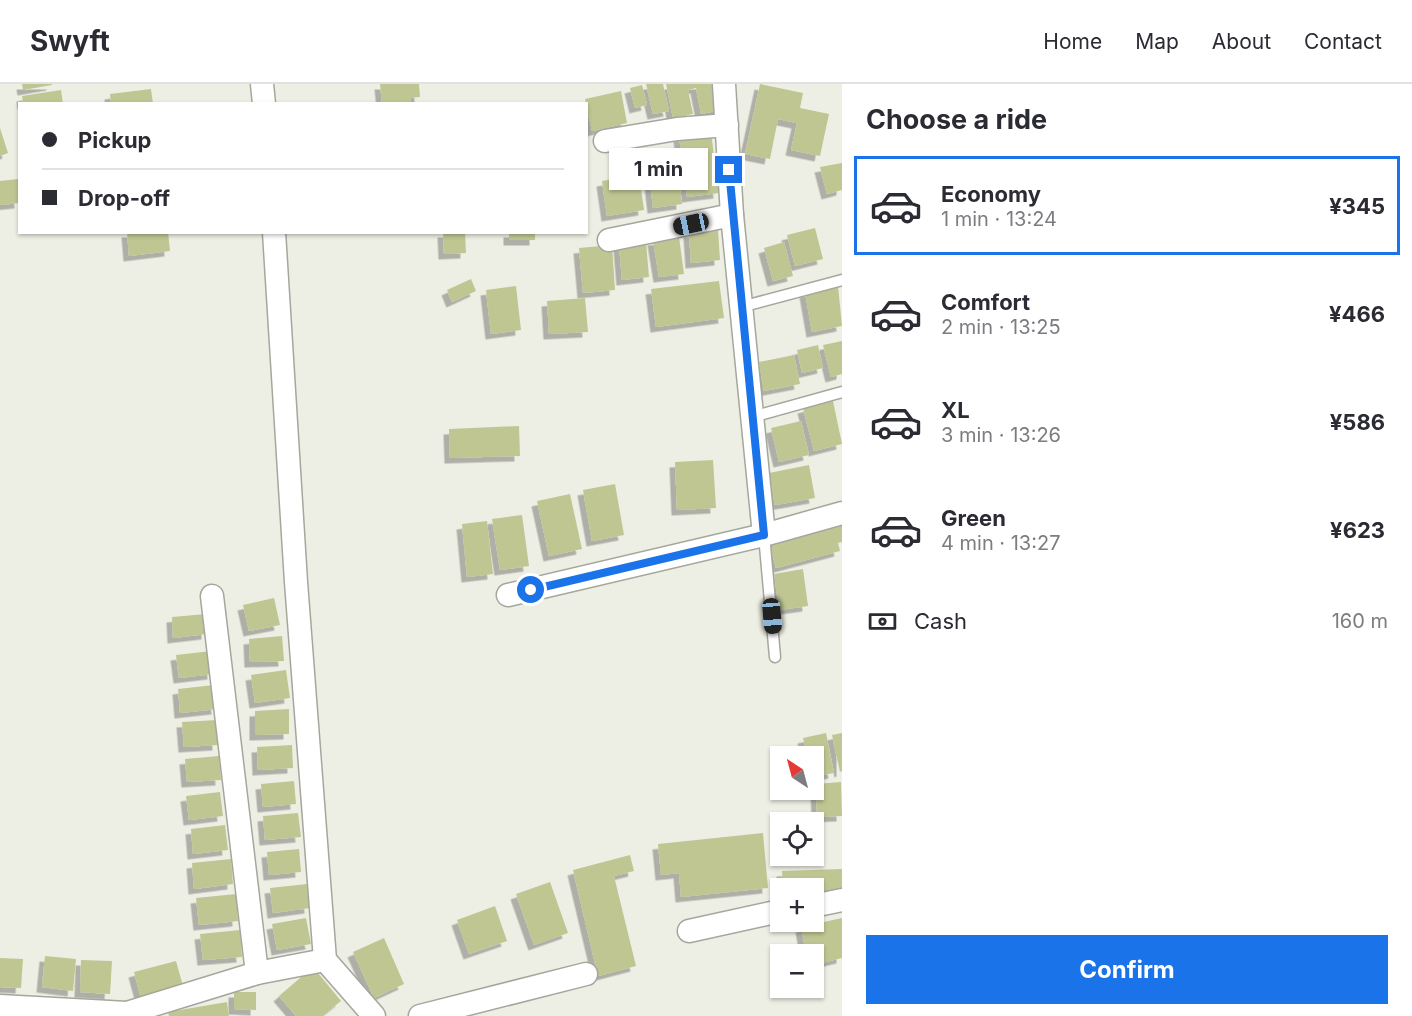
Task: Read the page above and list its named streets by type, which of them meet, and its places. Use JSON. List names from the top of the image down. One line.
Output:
{"north":"top left","page":{"header":"Swyft","nav":["Home","Map","About","Contact"],"heading":"Choose a ride","banner":["Pickup","Drop-off"],"bubble":"1 min","list":[{"name":"Economy","note":"1 min · 13:24","value":"¥345"},{"name":"Comfort","note":"2 min · 13:25","value":"¥466"},{"name":"XL","note":"3 min · 13:26","value":"¥586"},{"name":"Green","note":"4 min · 13:27","value":"¥623"}],"pay":["Cash","160 m"],"map_buttons":["+","−"],"buttons":"Confirm"}}
